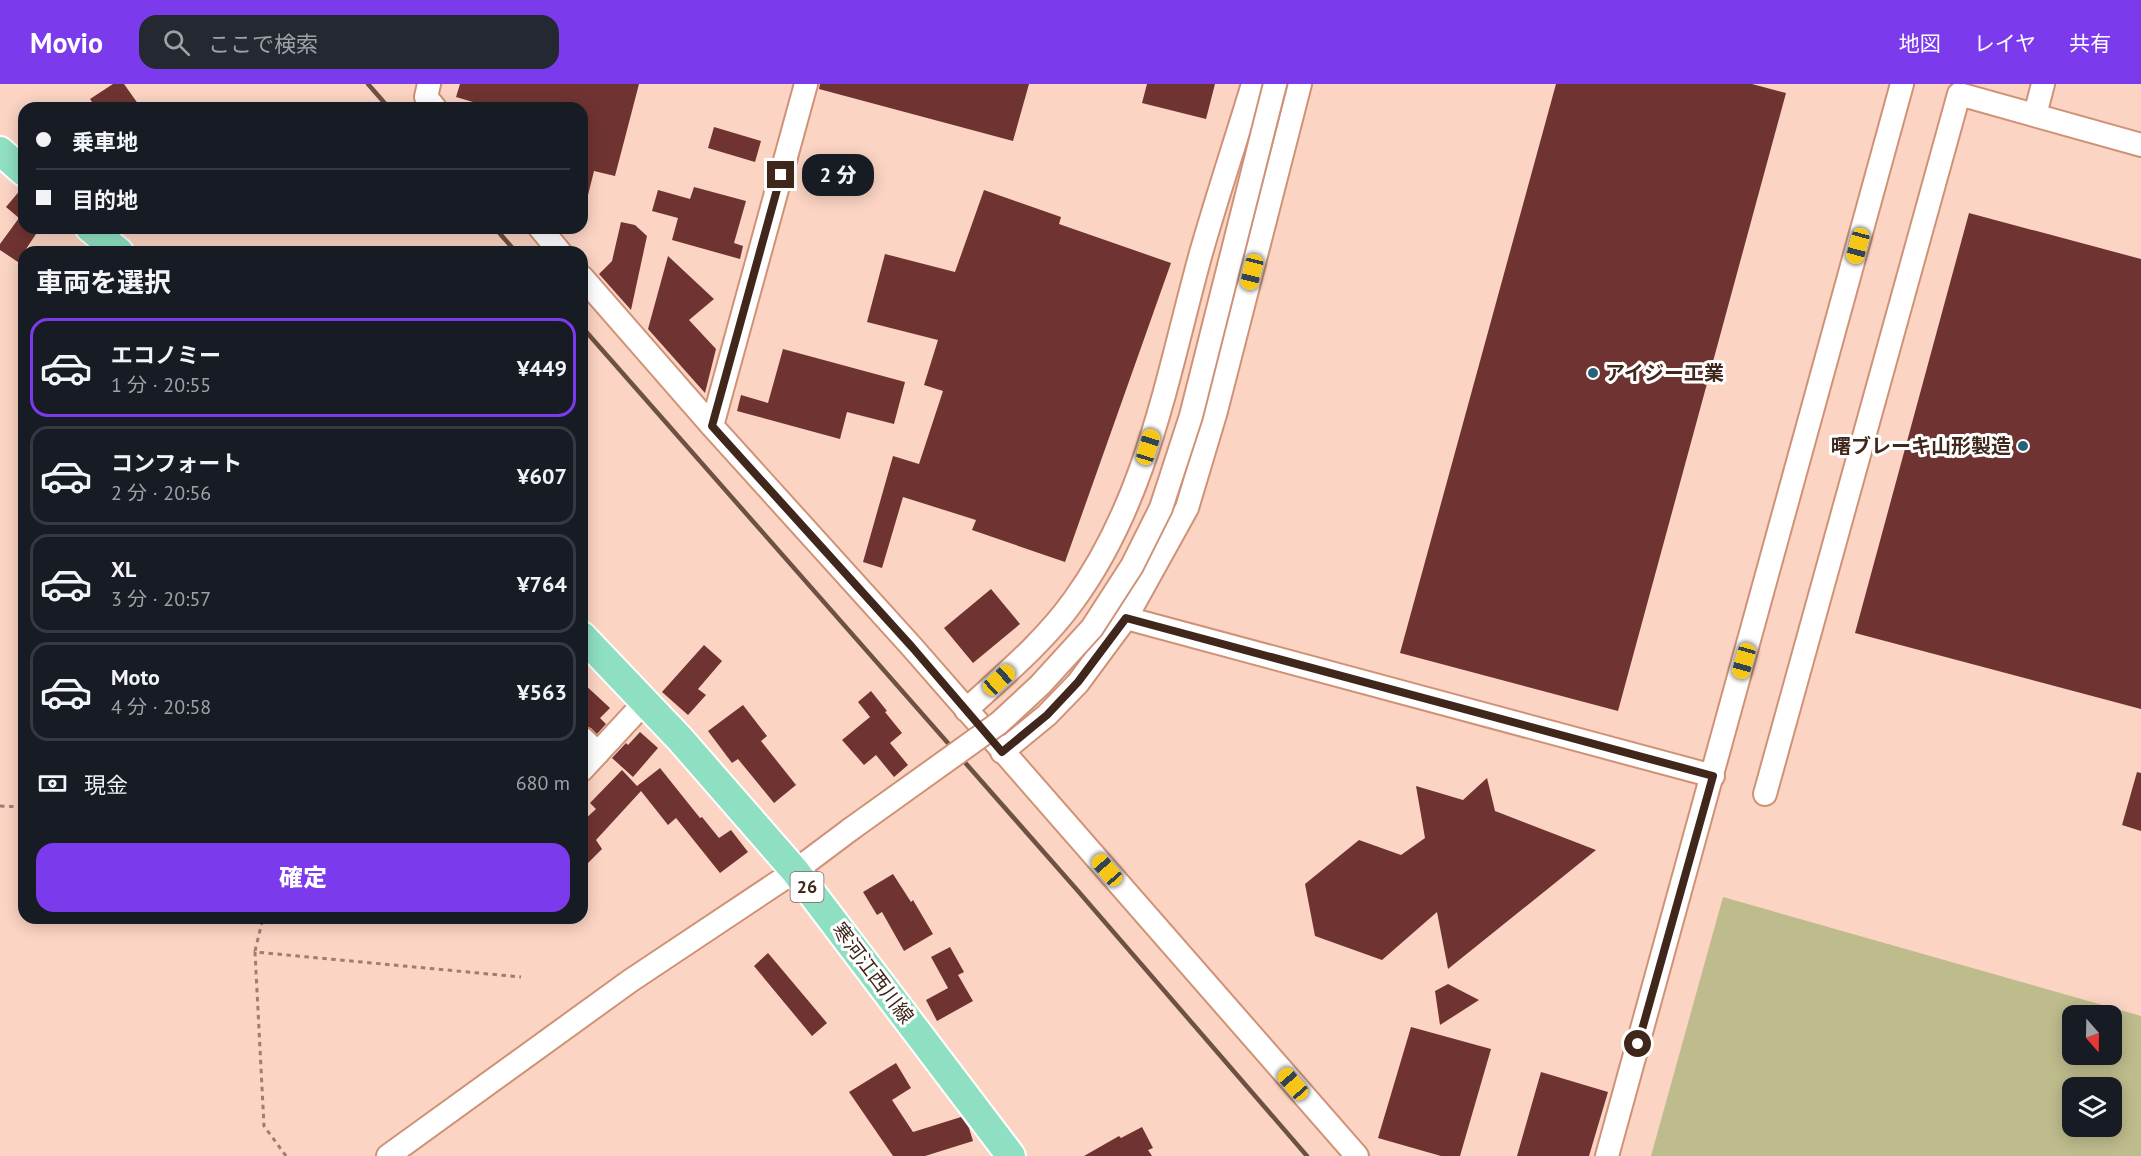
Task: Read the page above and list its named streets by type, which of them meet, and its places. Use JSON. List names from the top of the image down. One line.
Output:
{"streets":{"main road":["26","寒河江西川線"]},"places":["アイジー工業","曙ブレーキ山形製造"],"north":"bottom","page":{"header":"Movio","search":"ここで検索","nav":["地図","レイヤ","共有"],"banner":["乗車地","目的地"],"bubble":"2 分","heading":"車両を選択","list":[{"name":"エコノミー","note":"1 分 · 20:55","value":"¥449"},{"name":"コンフォート","note":"2 分 · 20:56","value":"¥607"},{"name":"XL","note":"3 分 · 20:57","value":"¥764"},{"name":"Moto","note":"4 分 · 20:58","value":"¥563"}],"pay":["現金","680 m"],"buttons":"確定"}}
